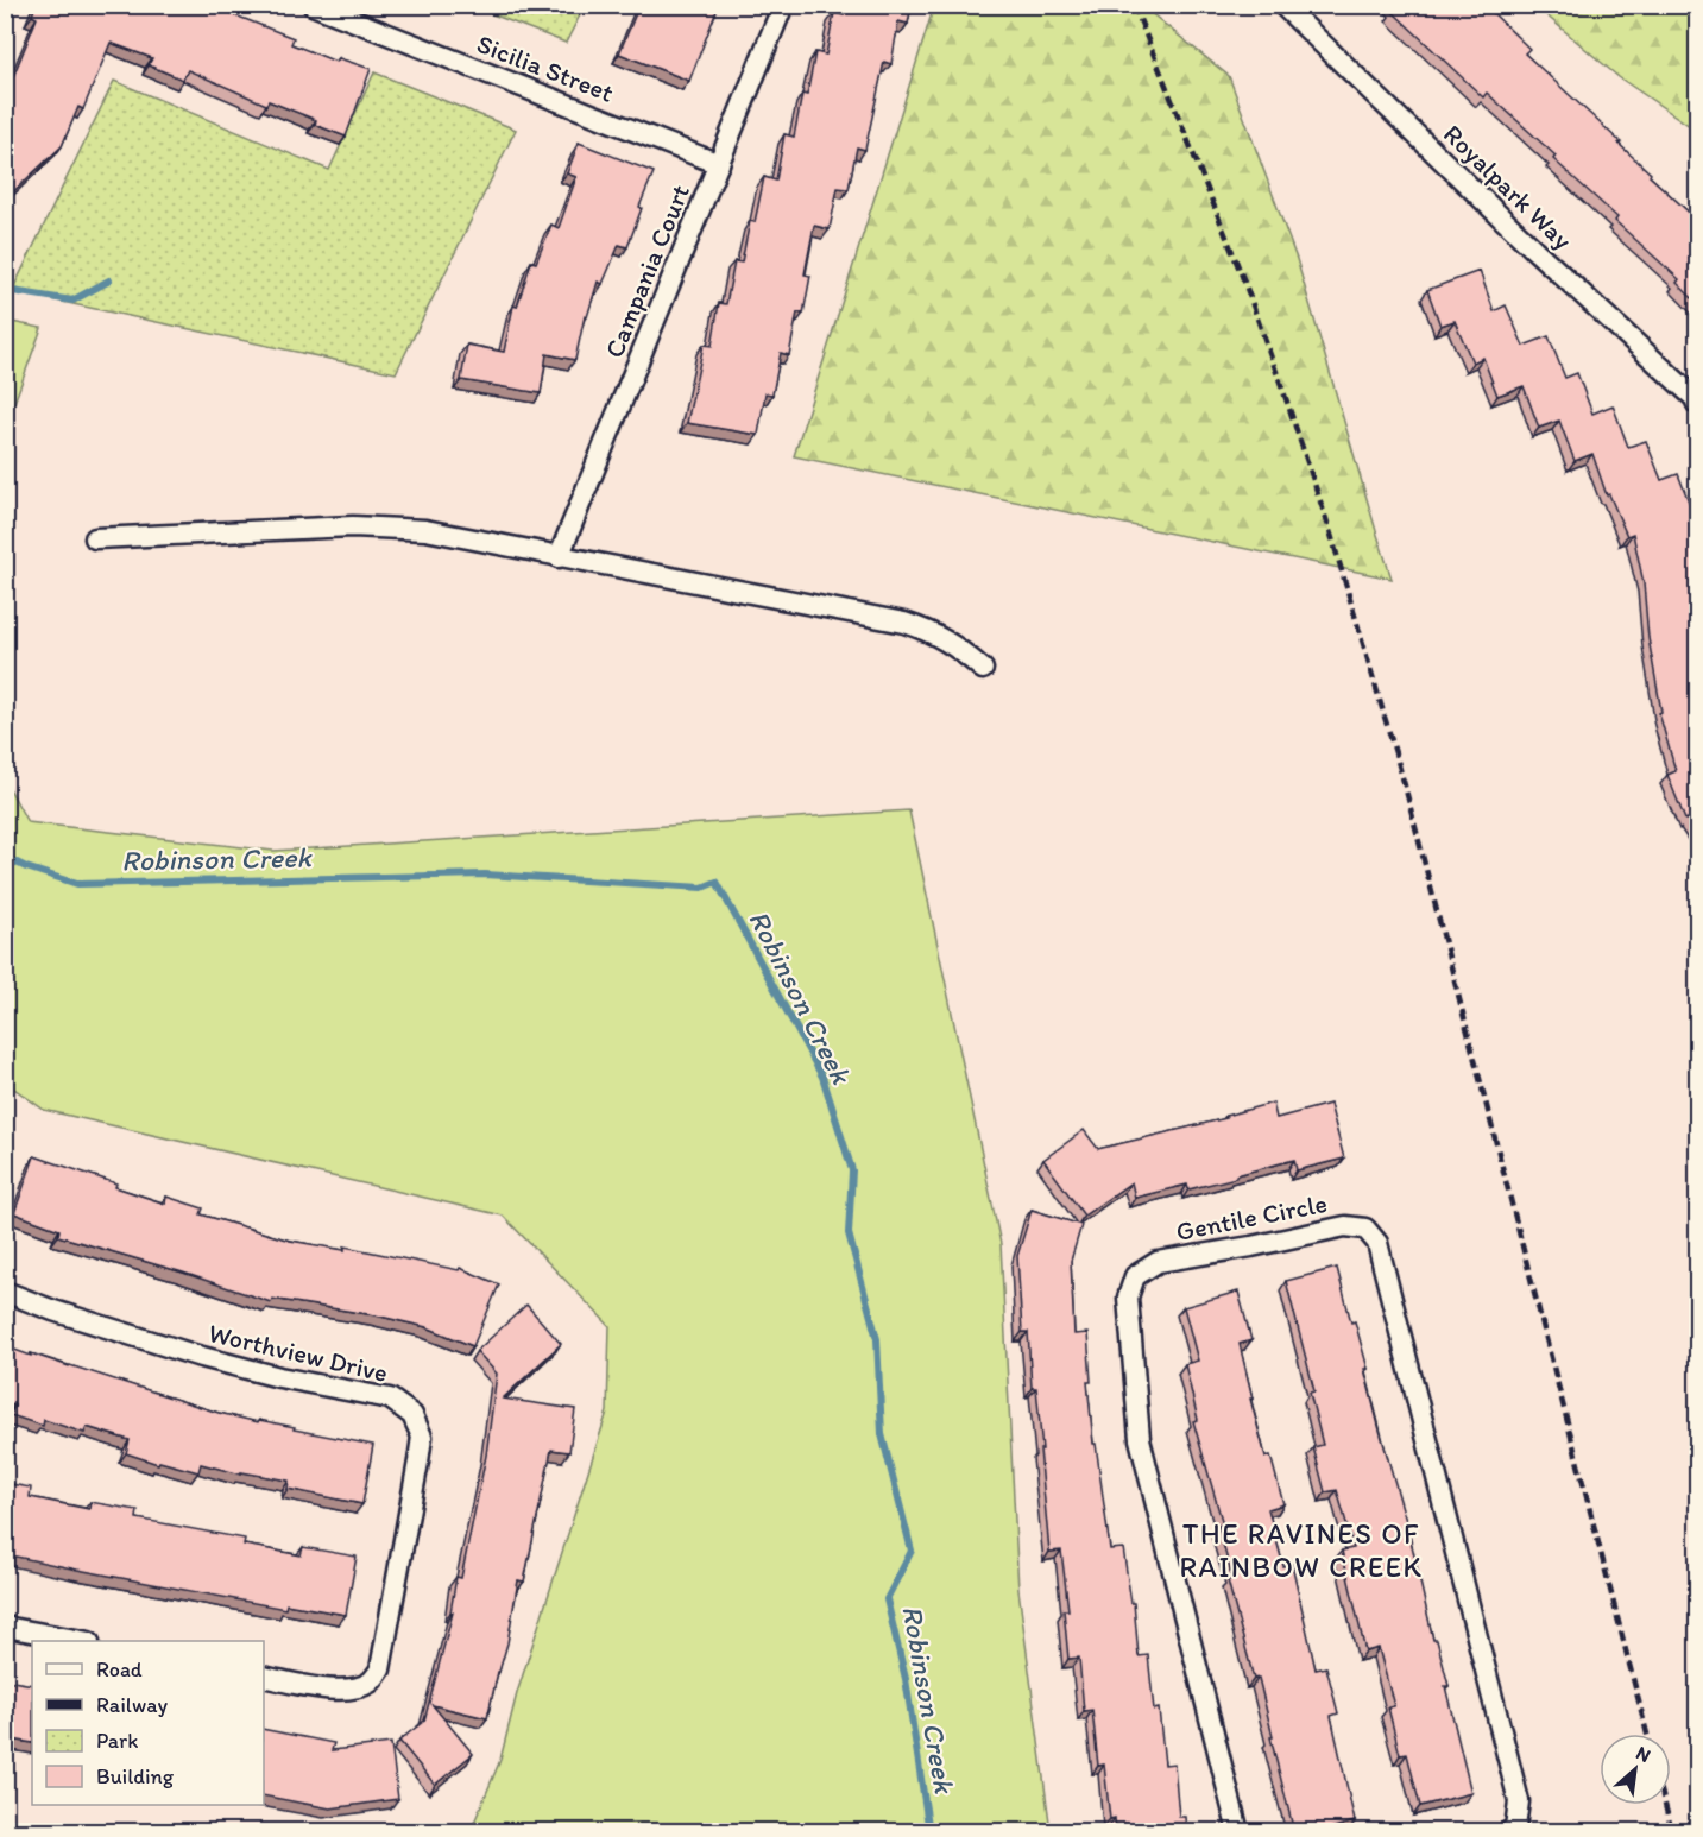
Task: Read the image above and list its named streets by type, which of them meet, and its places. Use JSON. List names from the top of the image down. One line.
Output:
{"streets":{"street":["Sicilia Street","Royalpark Way","Campania Court","Gentile Circle","Worthview Drive"]},"crossings":[["Sicilia Street","Campania Court"]],"districts":["THE RAVINES OF RAINBOW CREEK"],"water":["Robinson Creek"],"legend":["Road","Railway","Park","Building"],"north":"top right"}
